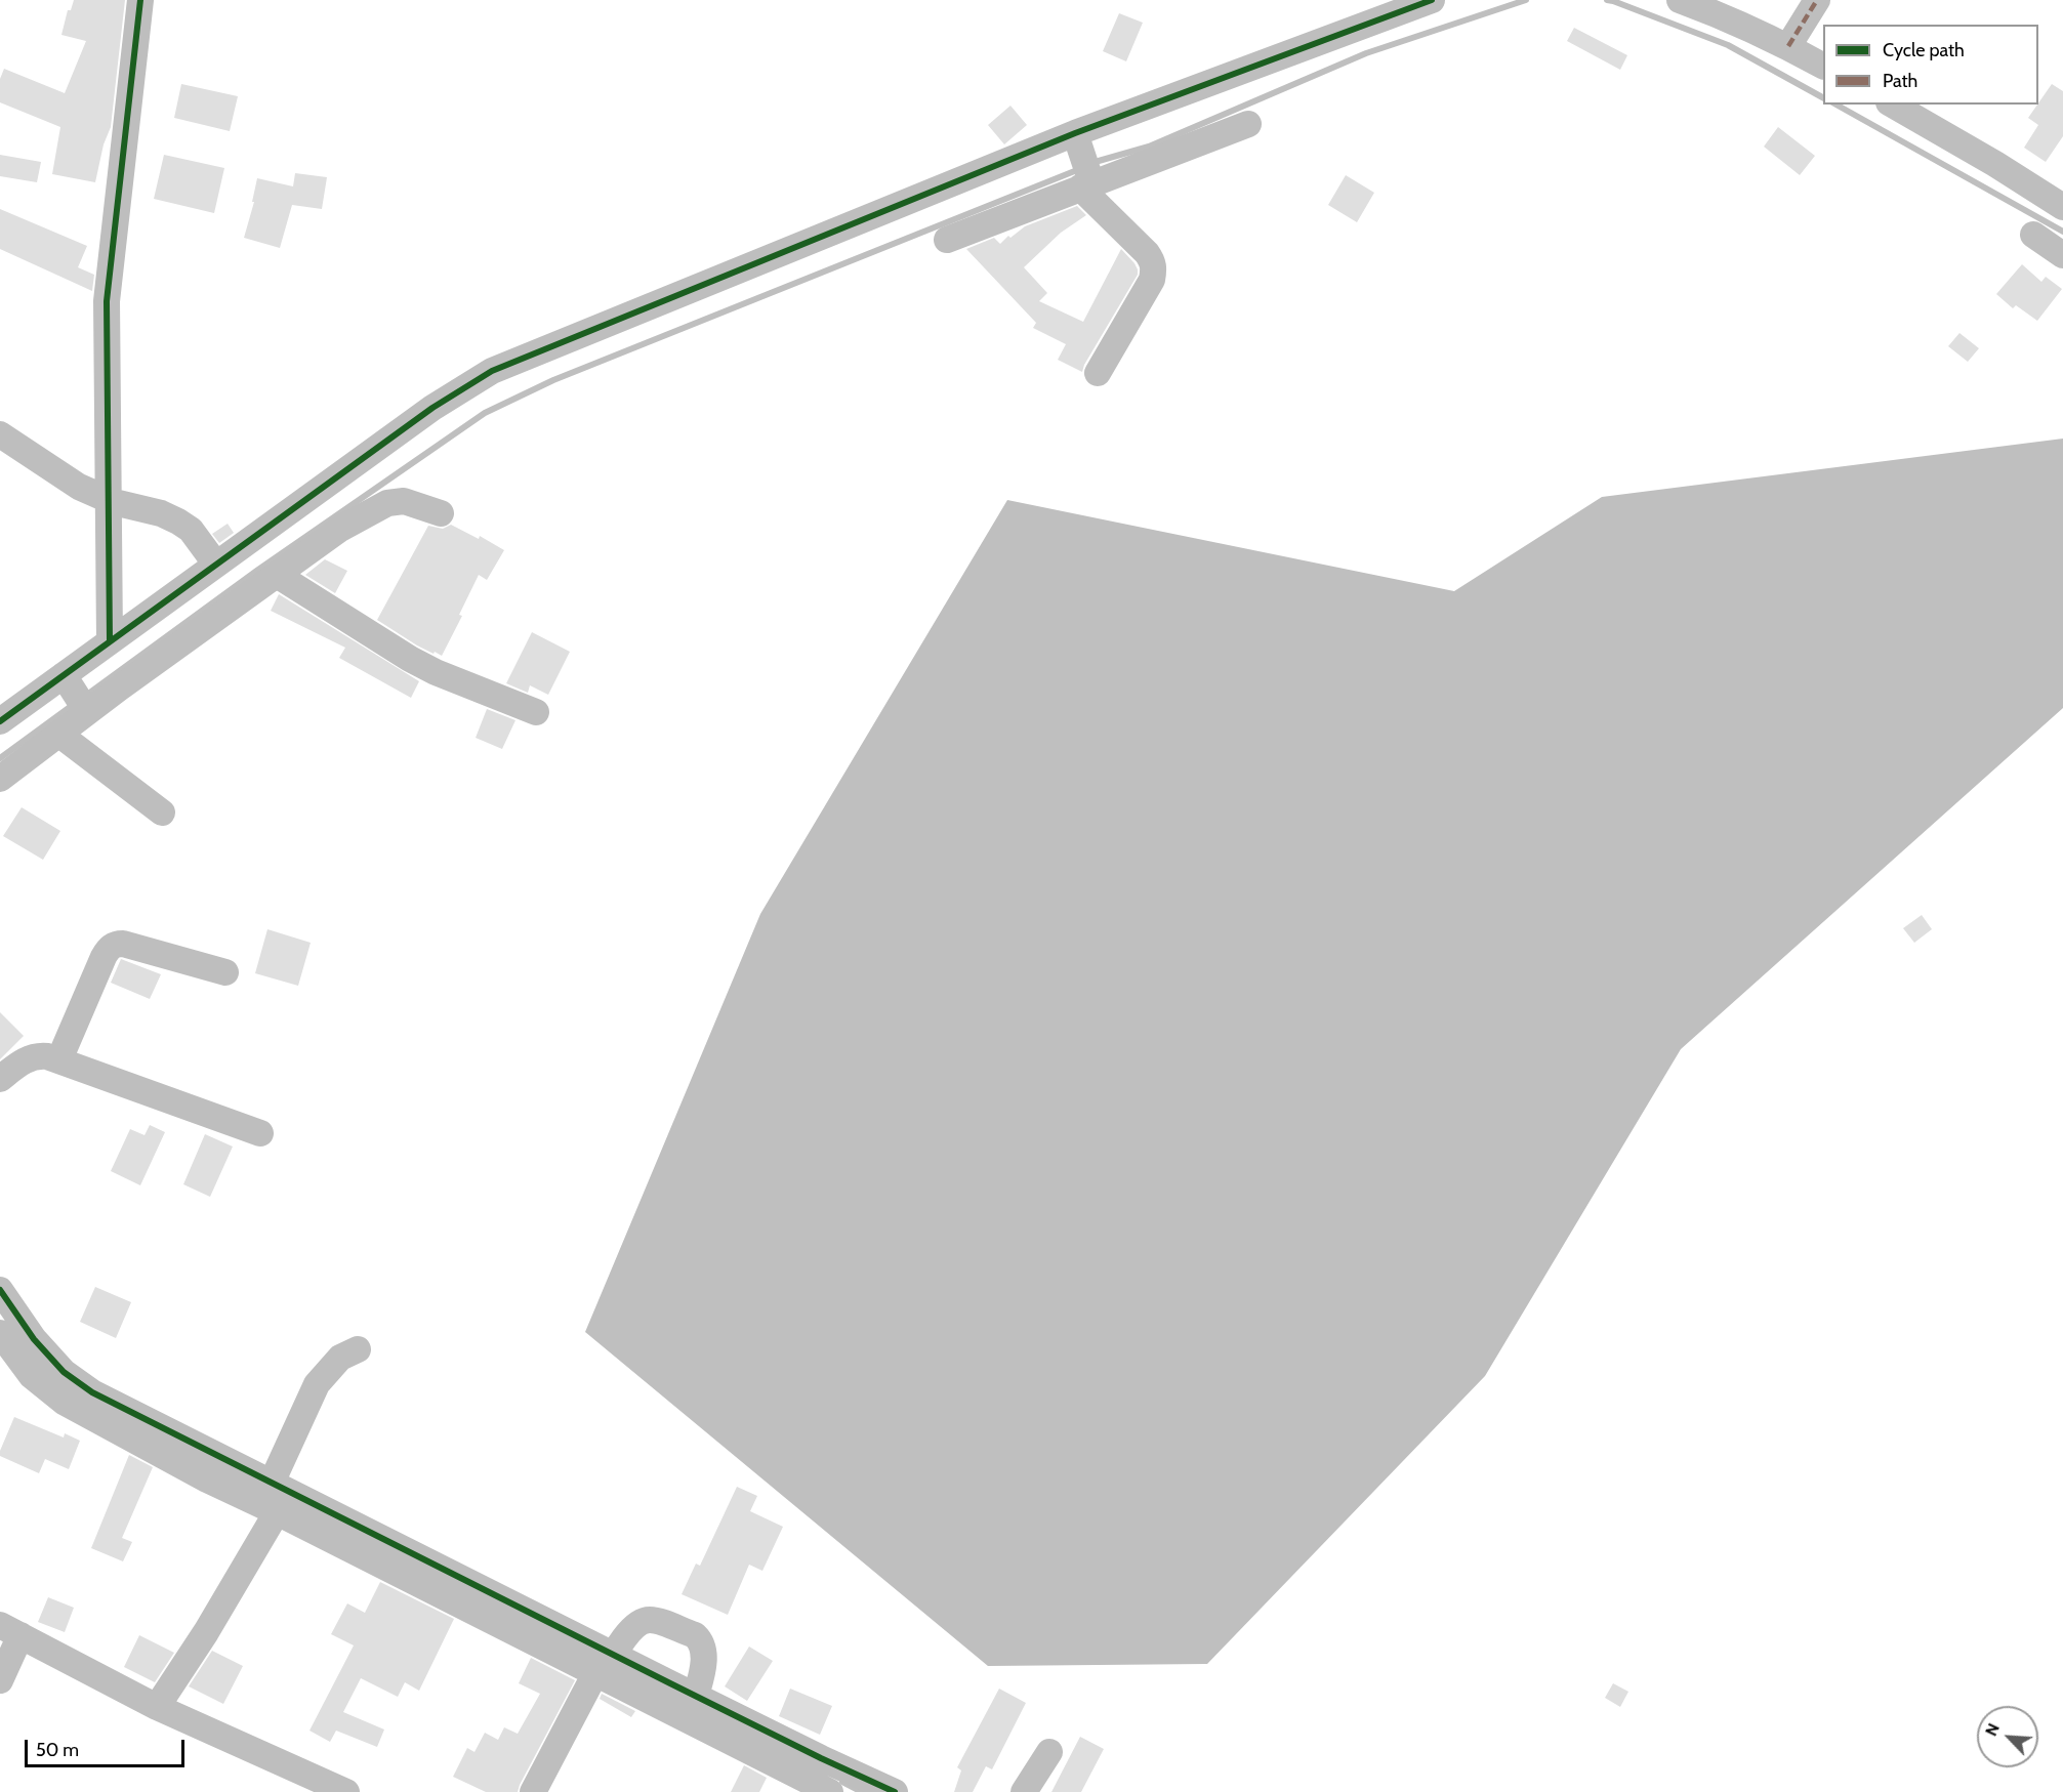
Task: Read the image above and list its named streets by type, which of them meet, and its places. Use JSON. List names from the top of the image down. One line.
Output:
{"legend":["Cycle path","Path"],"scale_bar":"50 m","north":"top left"}
